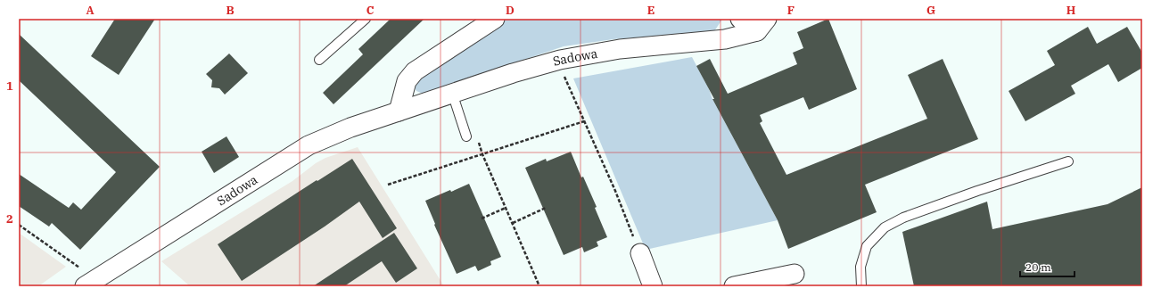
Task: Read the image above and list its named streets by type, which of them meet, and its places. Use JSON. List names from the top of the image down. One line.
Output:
{"streets":{"street":["Sadowa"]},"scale_bar":"20 m","grid":{"columns":["A","B","C","D","E","F","G","H"],"rows":["1","2"]}}
